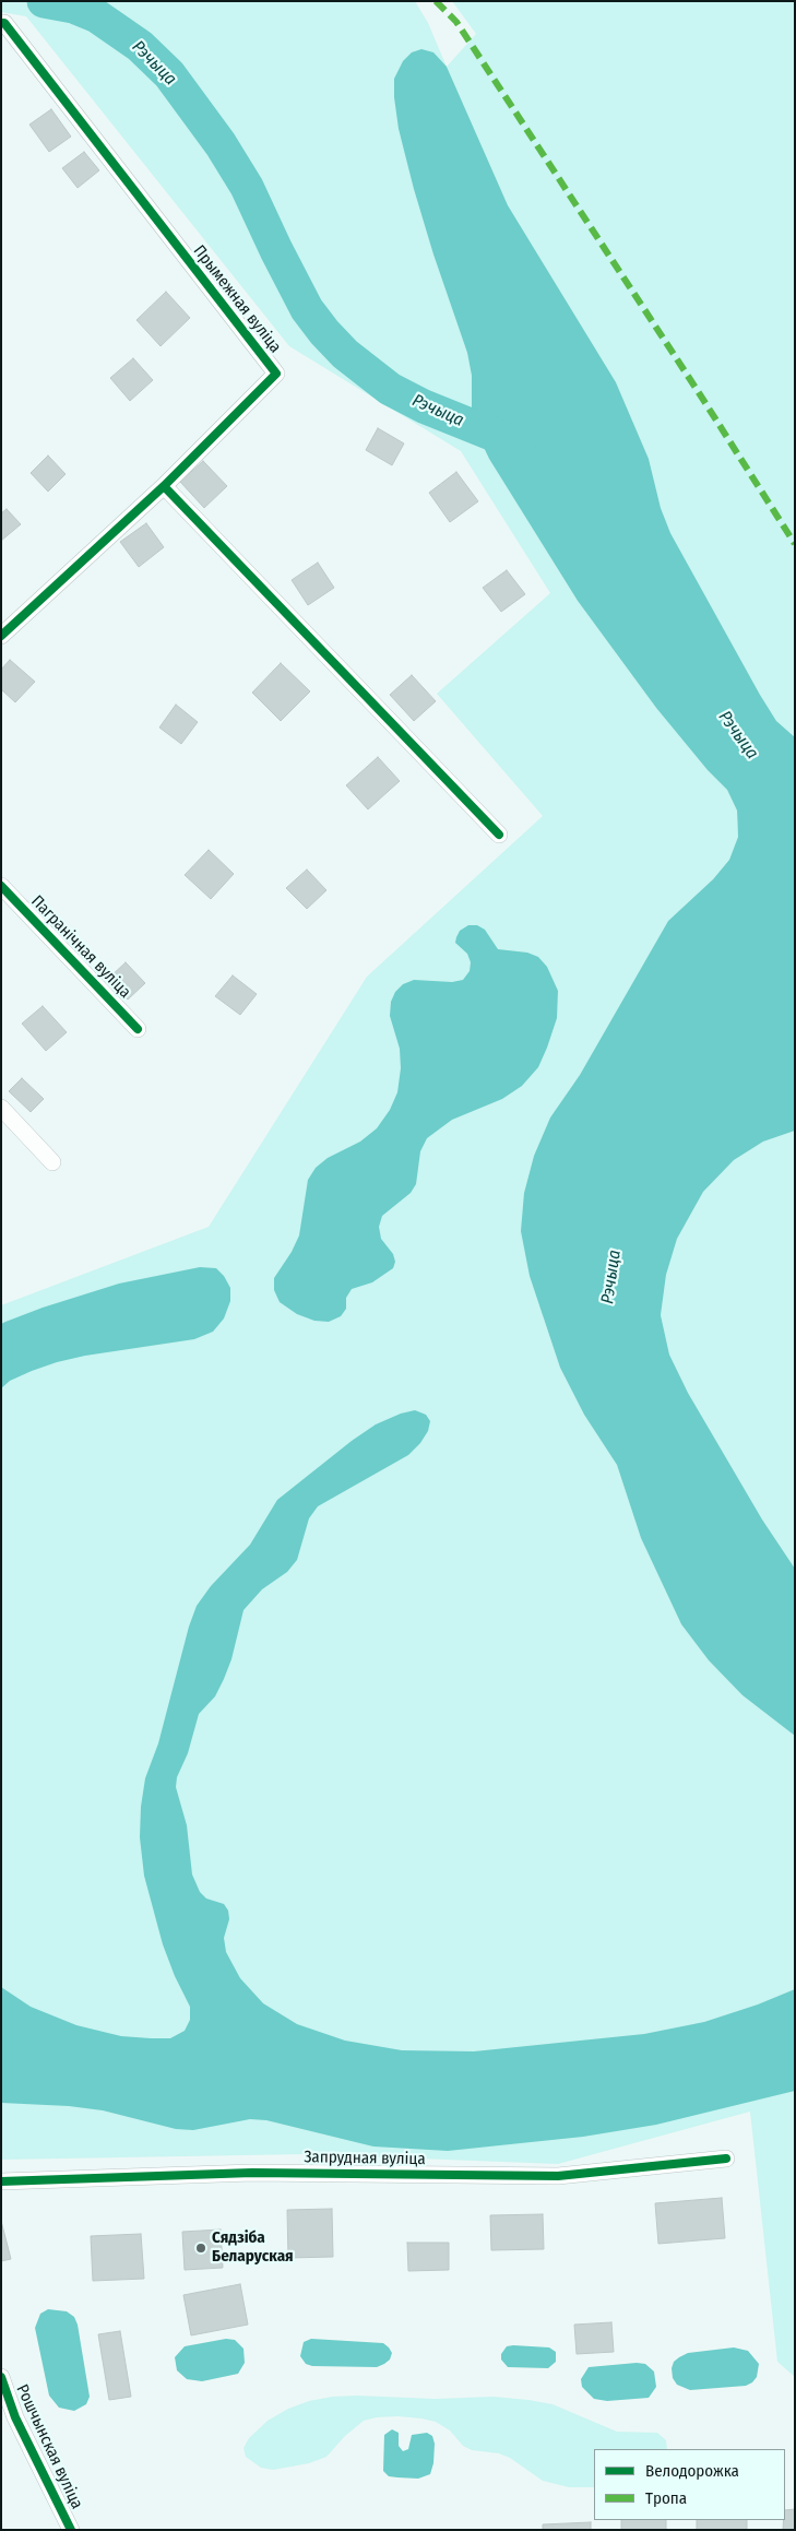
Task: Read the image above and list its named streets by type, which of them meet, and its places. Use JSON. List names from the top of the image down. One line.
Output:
{"streets":{"street":["Прымежная вуліца","Пагранічная вуліца","Запрудная вуліца","Рошчынская вуліца"]},"water":["Рэчыца"],"places":["Сядзіба Беларуская"],"legend":["Велодорожка","Тропа"]}
